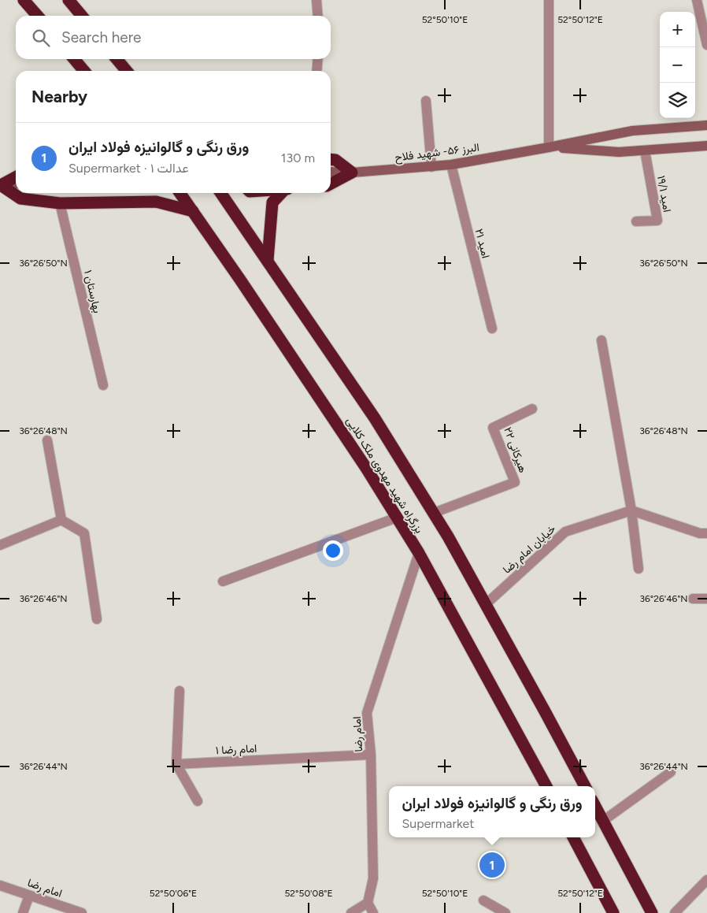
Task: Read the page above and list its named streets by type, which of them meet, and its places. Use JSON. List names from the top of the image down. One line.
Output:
{"streets":{"highway":["بزرگراه شهید مهدوی ملک کلایی"],"street":["البرز ۵۶- شهید فلاح","امید ۱۹/۱","امید ۲۱","بهارستان ۱","هیرکانی ۲۲","خیابان امام رضا","امام رضا","امام رضا ۱"]},"crossings":[["البرز ۵۶- شهید فلاح","امید ۱۹/۱"],["البرز ۵۶- شهید فلاح","امید ۲۱"],["هیرکانی ۲۲","بزرگراه شهید مهدوی ملک کلایی"],["بزرگراه شهید مهدوی ملک کلایی","خیابان امام رضا"],["بزرگراه شهید مهدوی ملک کلایی","امام رضا"],["امام رضا","امام رضا ۱"]],"page":{"map_buttons":["+","−"],"search":"Search here","heading":"Nearby","list":[{"mark":"1","name":"ورق رنگی و گالوانیزه فولاد ایران","note":"Supermarket · عدالت ۱","value":"130 m"}],"popup":["ورق رنگی و گالوانیزه فولاد ایران","Supermarket"],"pins":"1"},"coordinates":["52°50'10\"E","52°50'12\"E","36°26'50\"N","36°26'48\"N","36°26'46\"N","36°26'44\"N","52°50'06\"E","52°50'08\"E"]}
